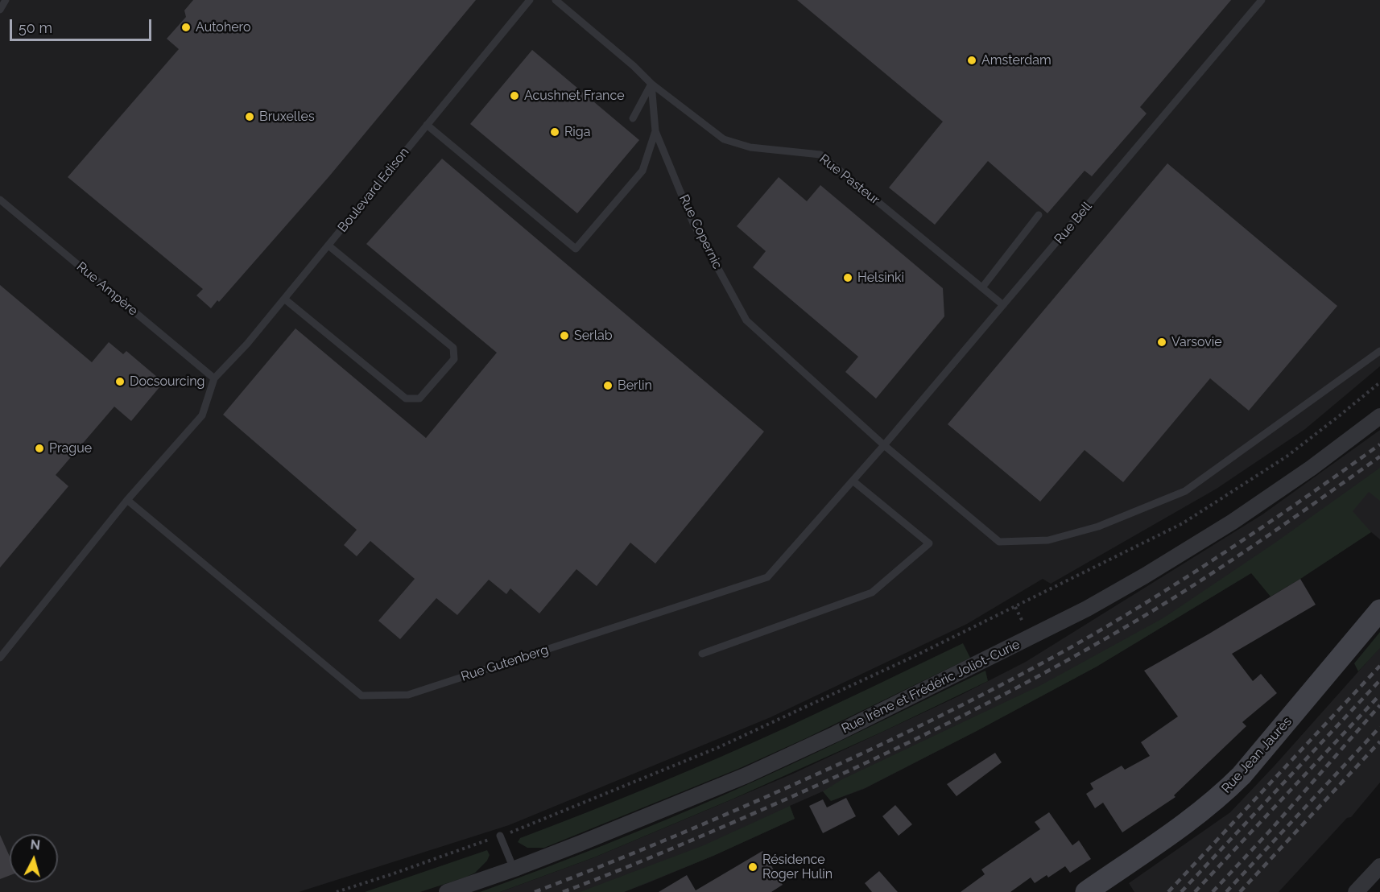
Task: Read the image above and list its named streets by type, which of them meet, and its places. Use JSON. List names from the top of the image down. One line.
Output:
{"streets":{"street":["Rue Irène et Frédéric Joliot-Curie","Rue Jean Jaurès"],"lane":["Rue Pasteur","Boulevard Edison","Rue Bell","Rue Copernic","Rue Ampère","Rue Gutenberg"]},"crossings":[["Rue Pasteur","Rue Bell"],["Rue Pasteur","Rue Copernic"],["Boulevard Edison","Rue Ampère"],["Rue Bell","Rue Copernic"],["Rue Bell","Rue Gutenberg"],["Rue Copernic","Rue Gutenberg"]],"places":["Autohero","Amsterdam","Acushnet France","Bruxelles","Riga","Helsinki","Serlab","Varsovie","Docsourcing","Berlin","Prague","Résidence Roger Hulin"],"scale_bar":"50 m","north":"top"}
